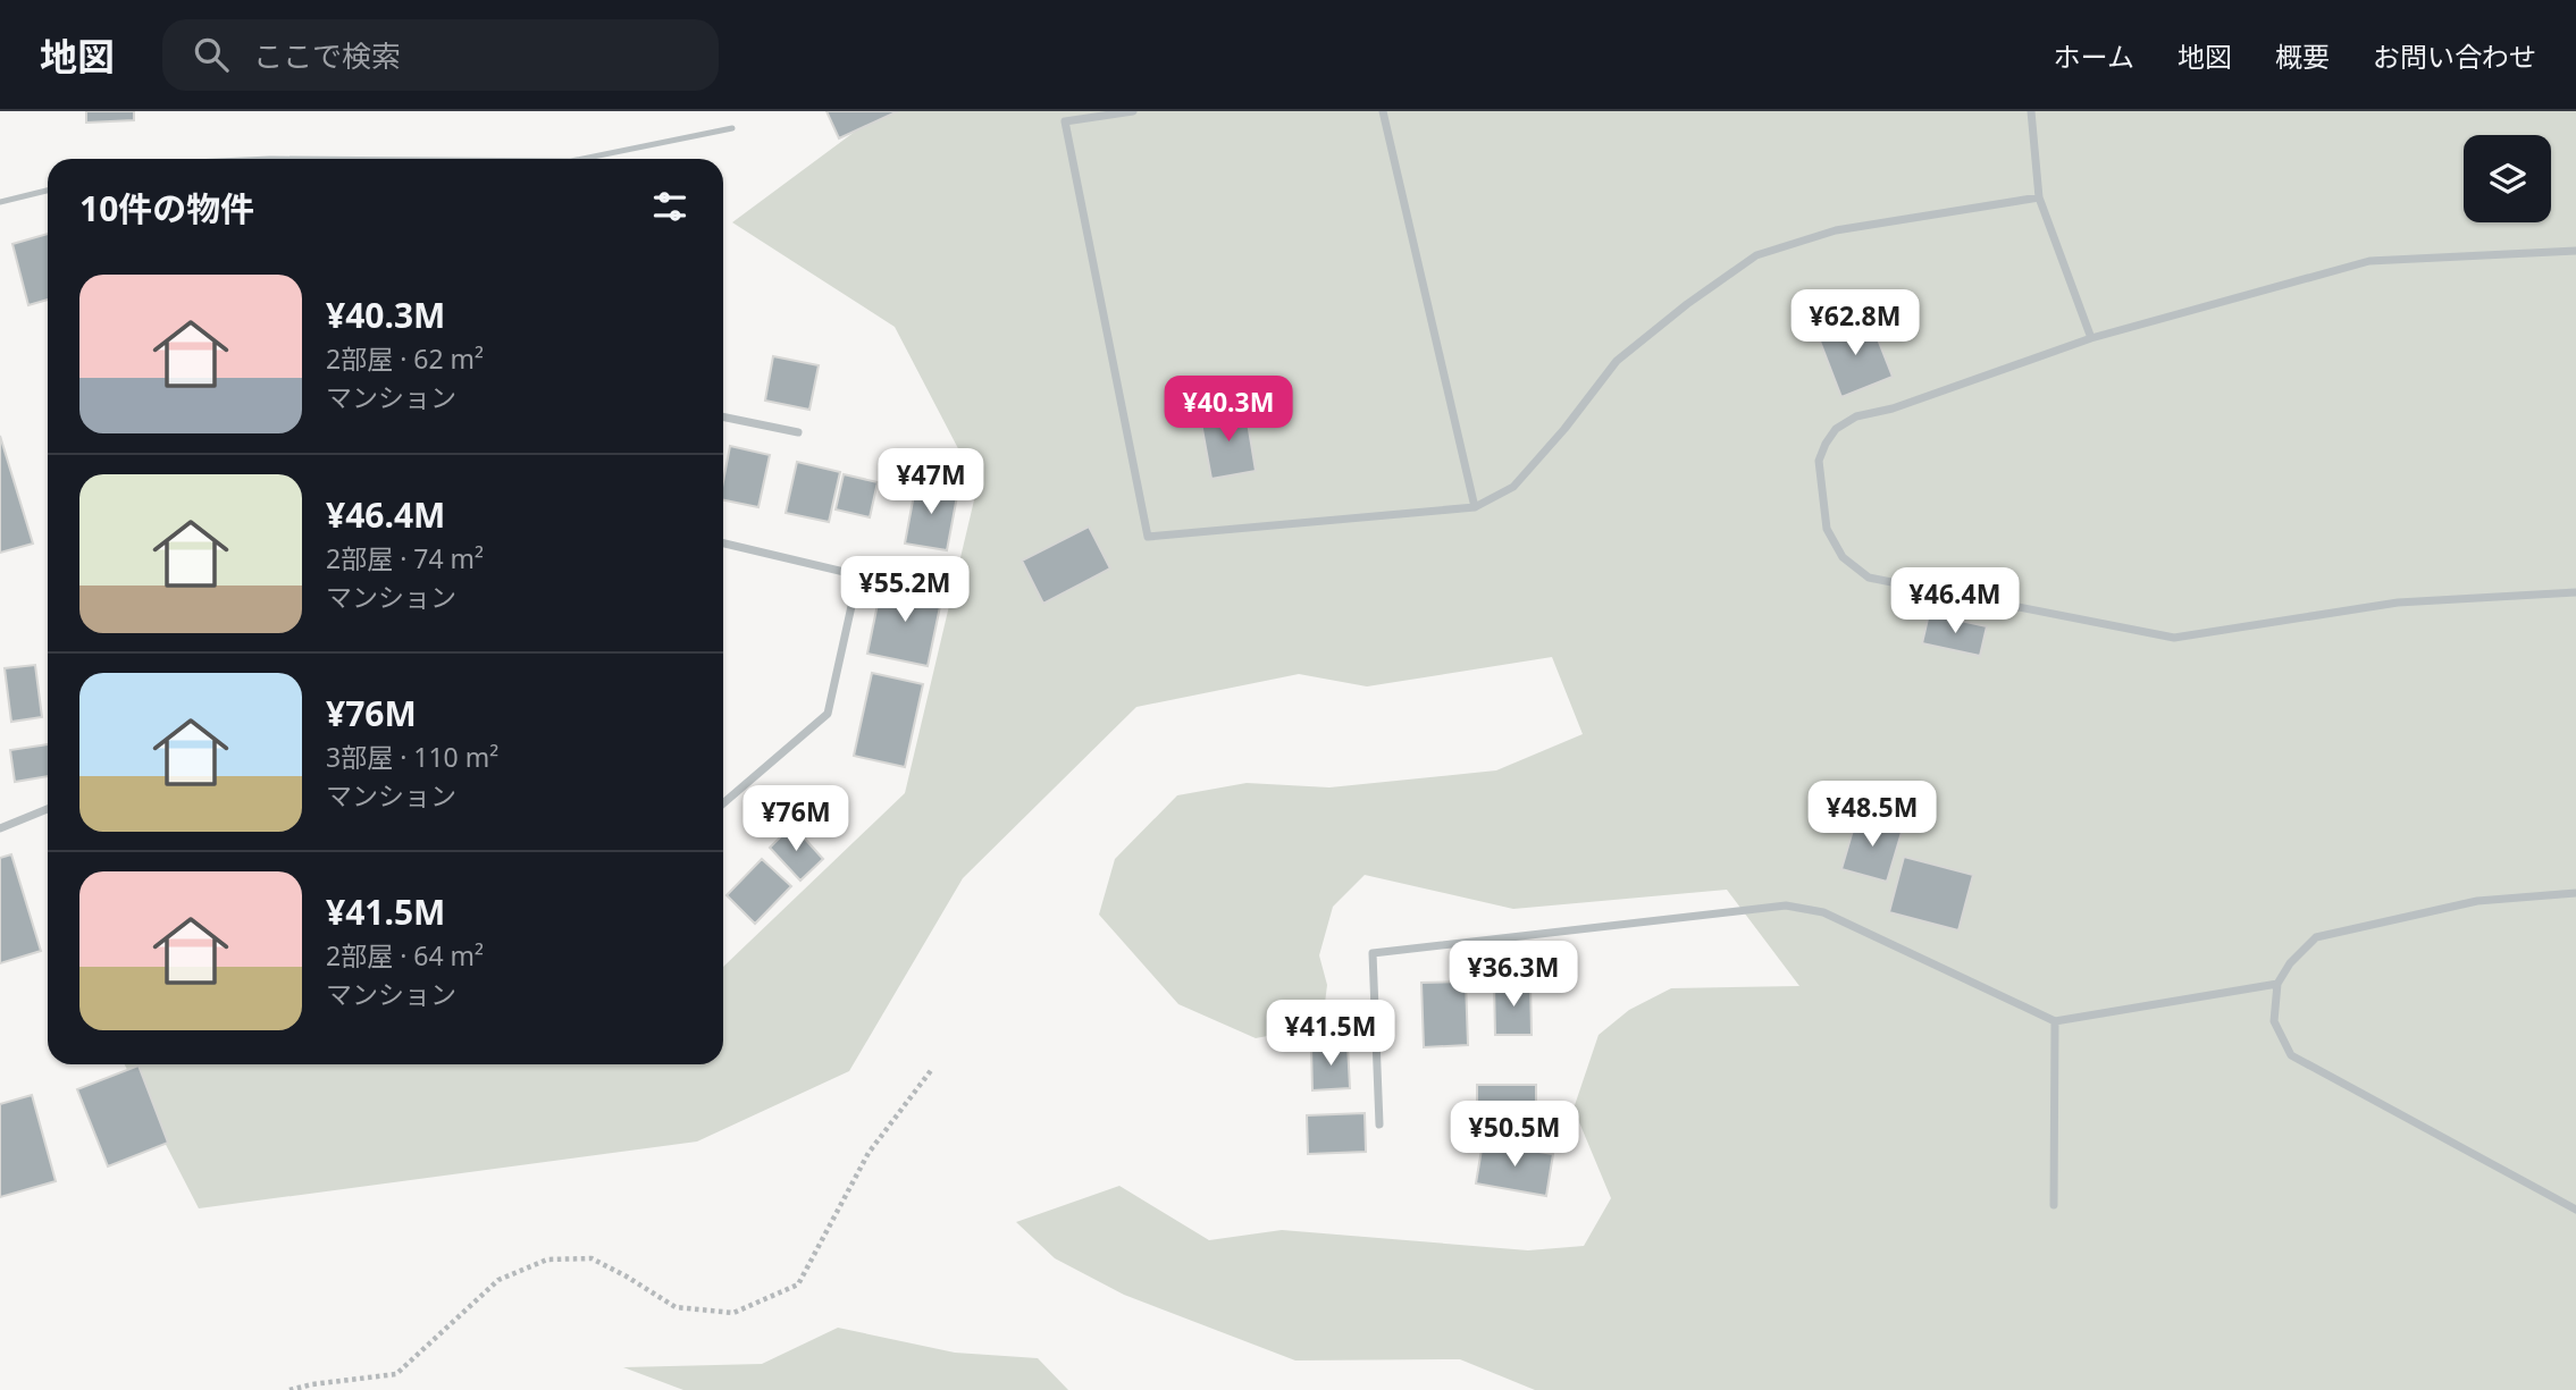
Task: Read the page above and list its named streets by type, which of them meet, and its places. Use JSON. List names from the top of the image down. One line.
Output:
{"page":{"header":"地図","search":"ここで検索","nav":["ホーム","地図","概要","お問い合わせ"],"heading":"10件の物件","list":[{"name":"¥40.3M","note":"2部屋 · 62 m² · マンション"},{"name":"¥46.4M","note":"2部屋 · 74 m² · マンション"},{"name":"¥76M","note":"3部屋 · 110 m² · マンション"},{"name":"¥41.5M","note":"2部屋 · 64 m² · マンション"}],"price":["¥62.8M","¥40.3M","¥47M","¥55.2M","¥46.4M","¥48.5M","¥76M","¥36.3M","¥41.5M","¥50.5M"]}}
